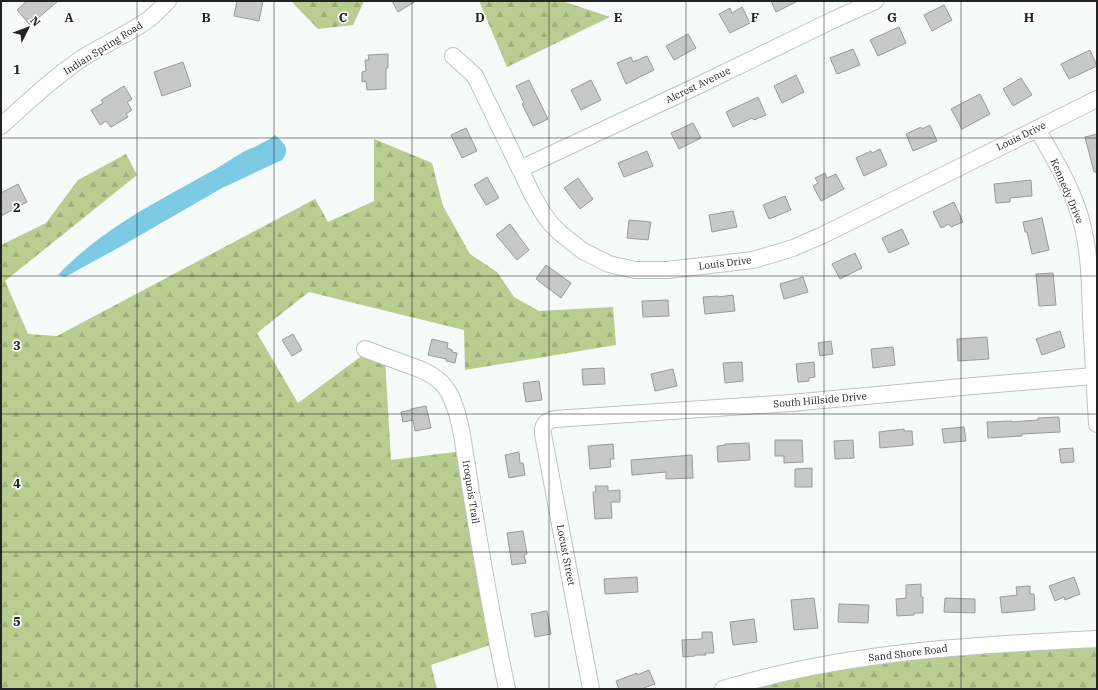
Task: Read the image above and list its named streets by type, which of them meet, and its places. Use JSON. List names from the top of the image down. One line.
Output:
{"streets":{"street":["Indian Spring Road","Alcrest Avenue","Louis Drive","Kennedy Drive","South Hillside Drive","Iroquois Trail","Locust Street","Sand Shore Road"]},"crossings":[["Alcrest Avenue","Louis Drive"],["Louis Drive","Kennedy Drive"],["Kennedy Drive","South Hillside Drive"],["South Hillside Drive","Locust Street"]],"north":"top right","grid":{"columns":["A","B","C","D","E","F","G","H"],"rows":["1","2","3","4","5"]}}
